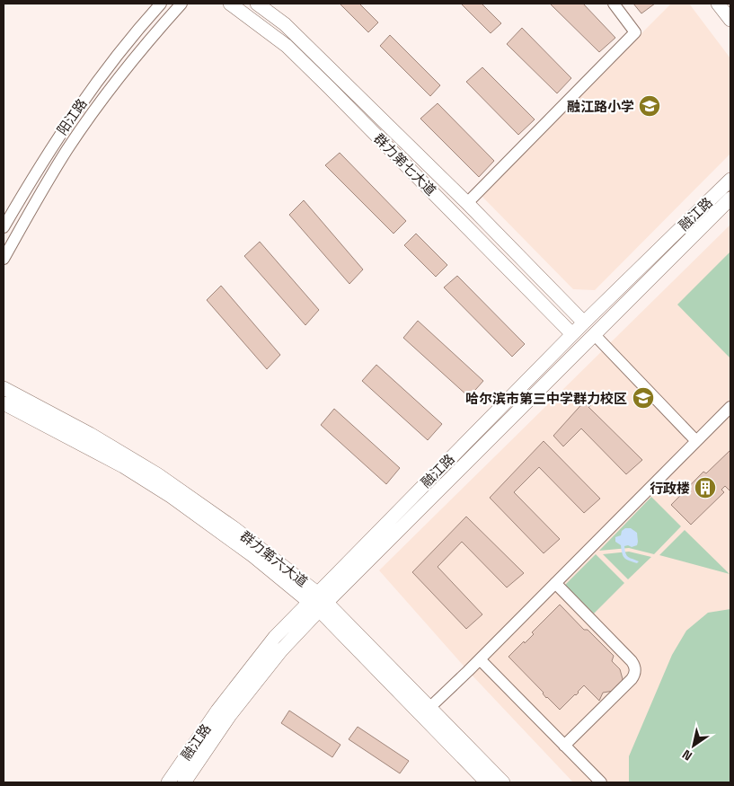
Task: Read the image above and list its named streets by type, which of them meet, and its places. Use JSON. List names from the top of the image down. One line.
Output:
{"streets":{"main road":["群力第七大道","融江路","群力第六大道"],"street":["阳江路"]},"crossings":[["群力第七大道","融江路"],["融江路","群力第六大道"]],"places":{"school or university":["融江路小学","哈尔滨市第三中学群力校区"],"building":["行政楼"]},"north":"bottom left"}
